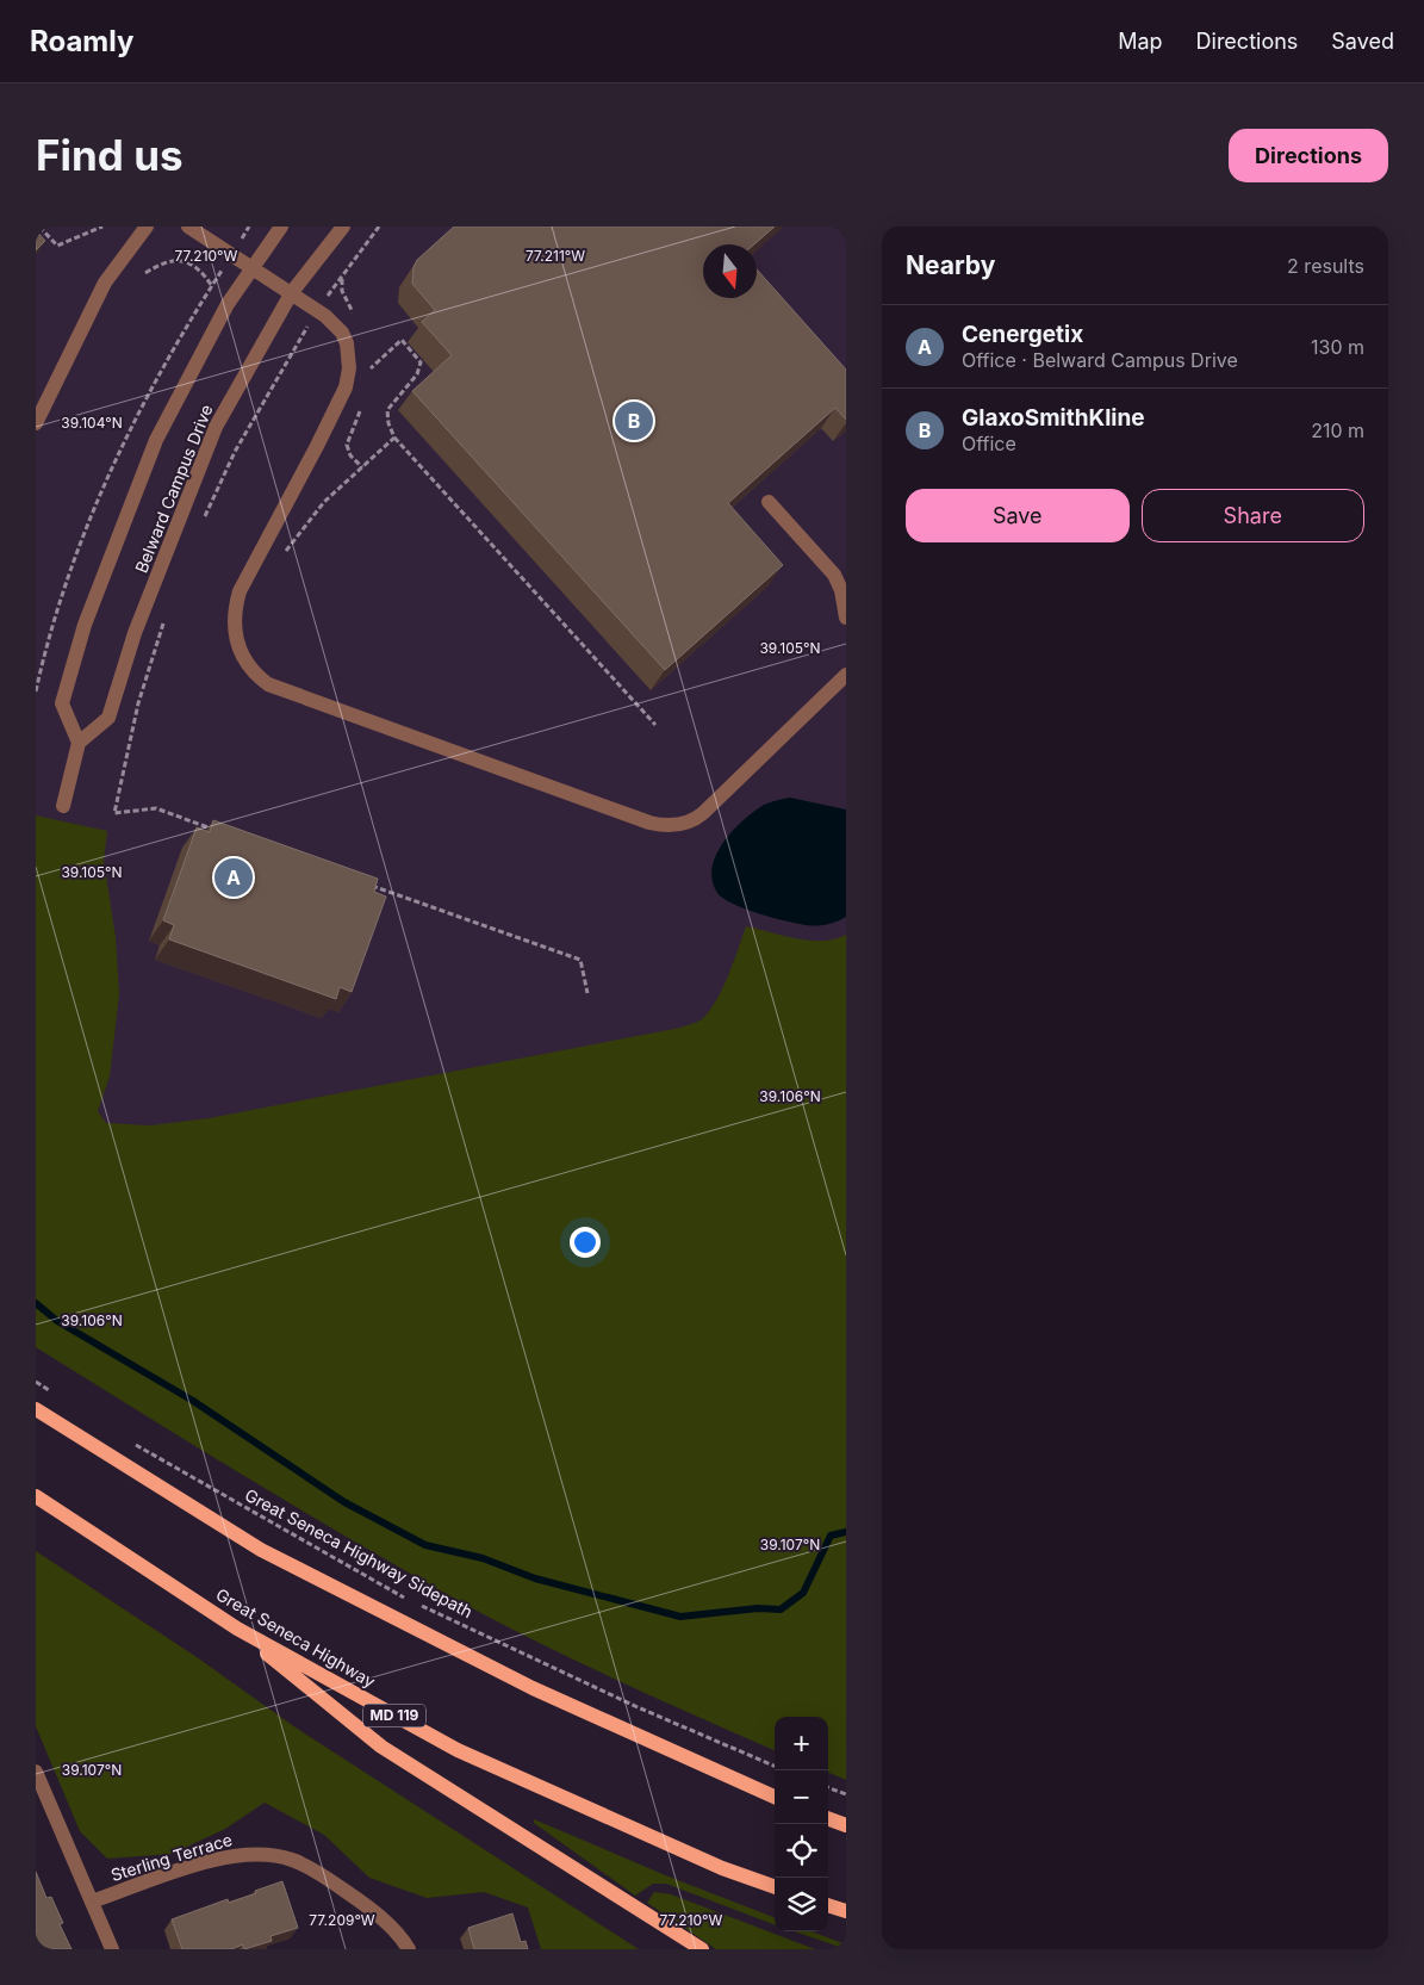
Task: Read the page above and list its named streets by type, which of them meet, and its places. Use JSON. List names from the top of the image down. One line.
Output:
{"streets":{"main road":["Great Seneca Highway","MD 119"],"street":["Belward Campus Drive","Sterling Terrace"],"path":["Great Seneca Highway Sidepath"]},"north":"bottom","page":{"header":"Roamly","nav":["Map","Directions","Saved"],"buttons":["Directions",["Save","Share"]],"title":"Find us","heading":["Nearby","2 results"],"list":[{"mark":"A","name":"Cenergetix","note":"Office · Belward Campus Drive","value":"130 m"},{"mark":"B","name":"GlaxoSmithKline","note":"Office","value":"210 m"}],"pins":["B","A"],"map_buttons":["+","−"]},"coordinates":["77.210°W","77.211°W","39.104°N","39.105°N","39.106°N","39.107°N","77.209°W"]}
